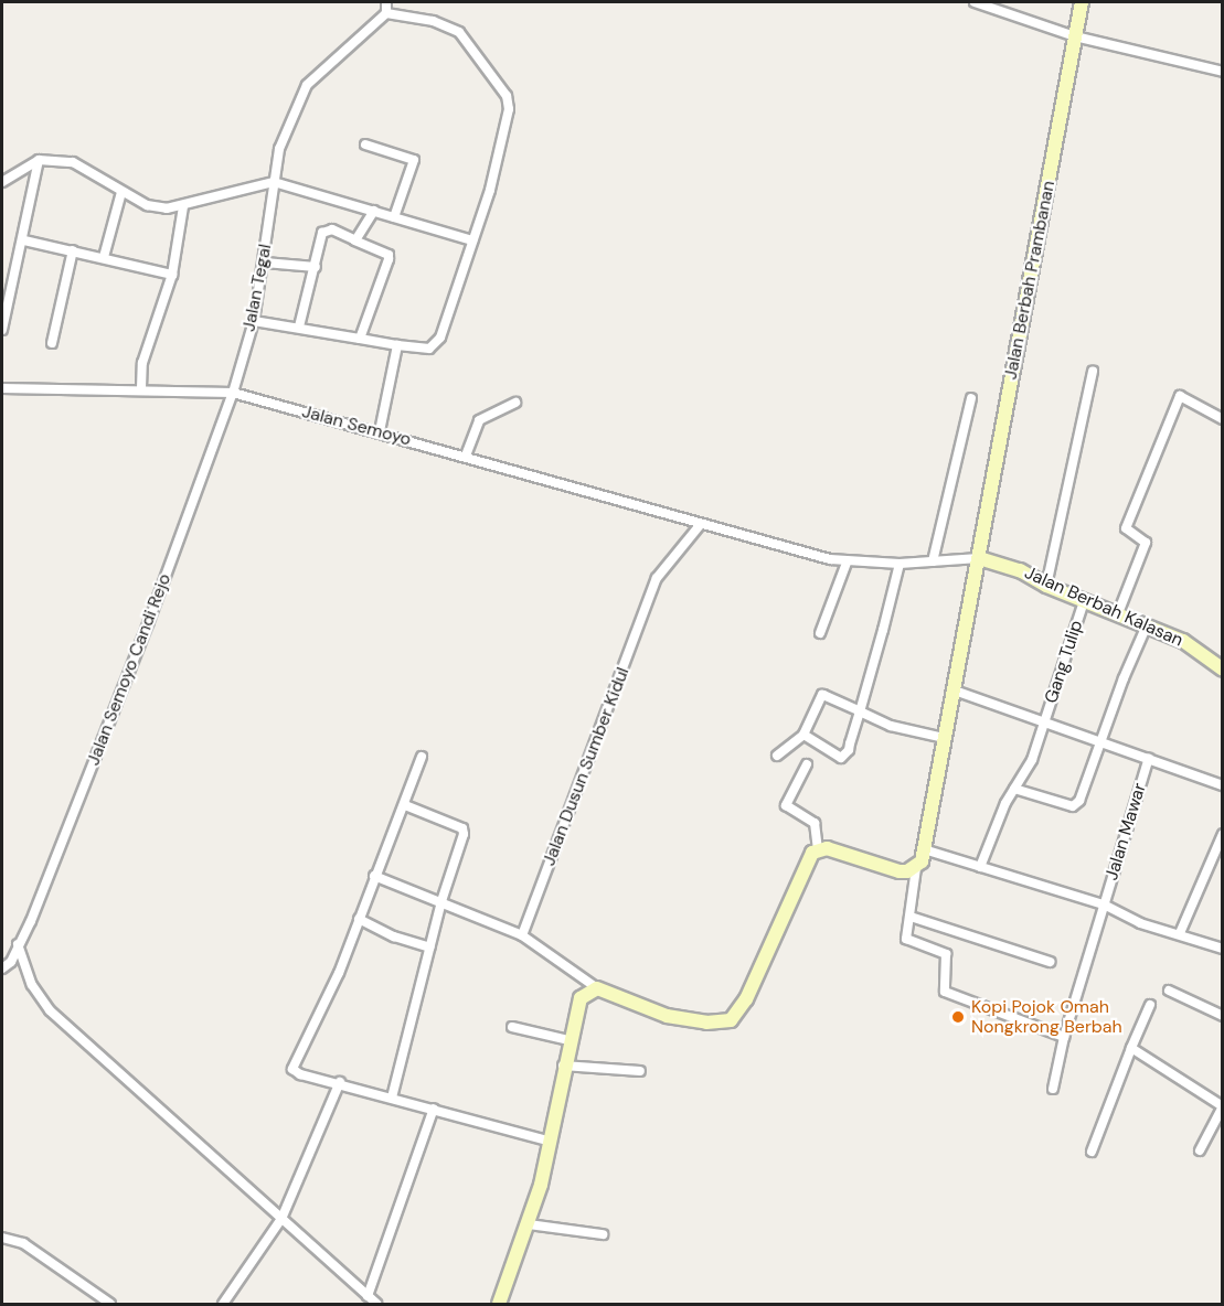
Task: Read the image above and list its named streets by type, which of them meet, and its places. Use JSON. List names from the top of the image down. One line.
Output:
{"streets":{"street":["Jalan Berbah Prambanan","Jalan Tegal","Jalan Semoyo","Jalan Berbah Kalasan","Gang Tulip","Jalan Semoyo Candi Rejo","Jalan Dusun Sumber Kidul","Jalan Mawar"]},"crossings":[["Jalan Berbah Prambanan","Jalan Semoyo"],["Jalan Berbah Prambanan","Jalan Berbah Kalasan"],["Jalan Tegal","Jalan Semoyo"],["Jalan Tegal","Jalan Semoyo Candi Rejo"],["Jalan Semoyo","Jalan Berbah Kalasan"],["Jalan Semoyo","Jalan Semoyo Candi Rejo"],["Jalan Semoyo","Jalan Dusun Sumber Kidul"],["Jalan Berbah Kalasan","Gang Tulip"]],"places":["Kopi Pojok Omah Nongkrong Berbah"]}
